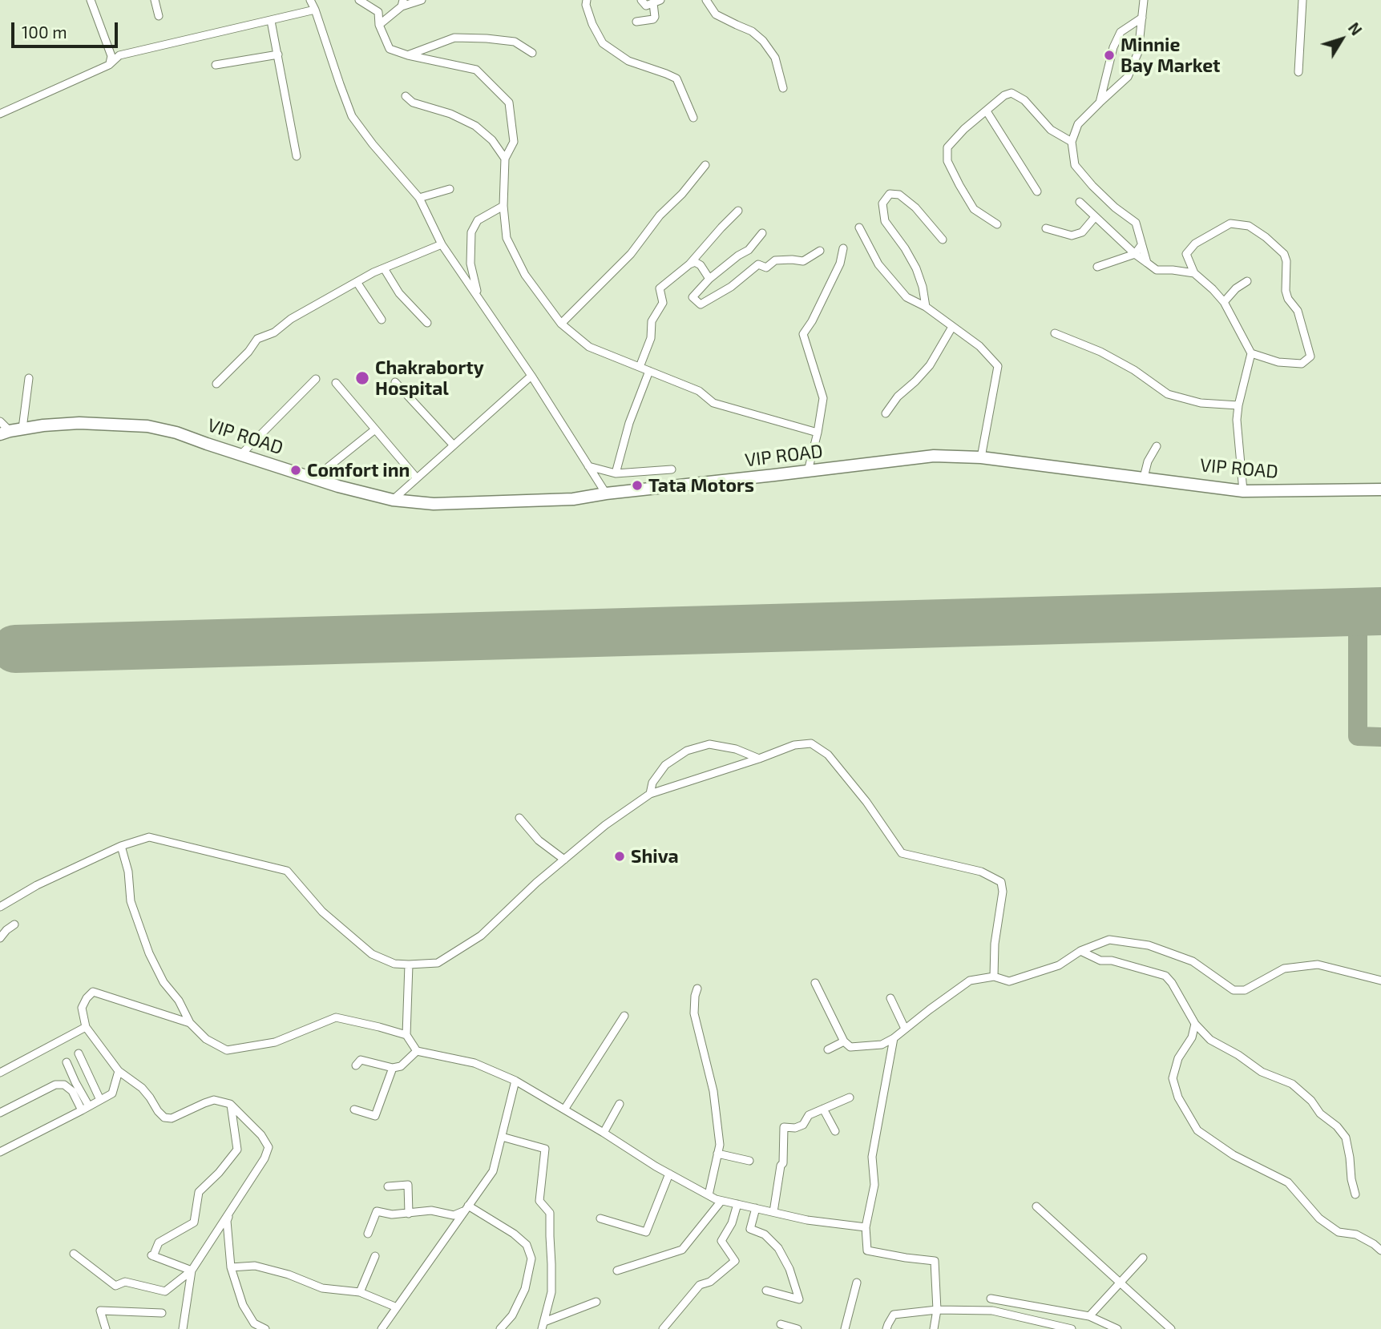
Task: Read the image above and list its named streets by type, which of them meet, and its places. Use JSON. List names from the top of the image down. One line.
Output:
{"streets":{"highway":["VIP ROAD"]},"places":["Minnie Bay Market","Chakraborty Hospital","Comfort inn","Tata Motors","Shiva"],"scale_bar":"100 m","north":"top right"}
